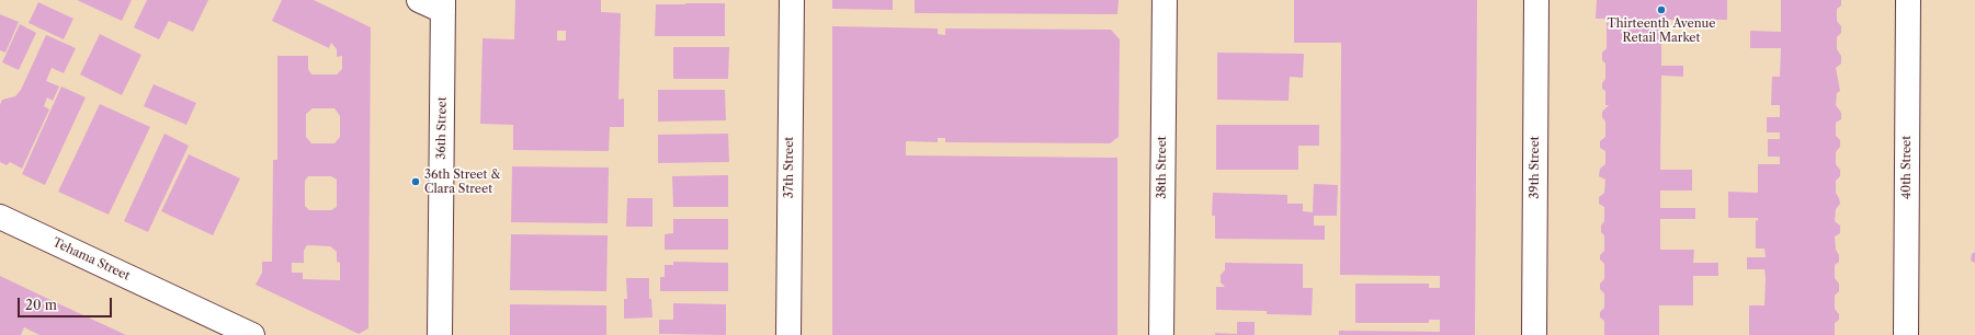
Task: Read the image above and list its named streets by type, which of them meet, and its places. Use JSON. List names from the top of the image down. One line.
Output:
{"streets":{"street":["36th Street","37th Street","38th Street","39th Street","40th Street","Tehama Street"]},"places":["Thirteenth Avenue Retail Market","36th Street & Clara Street"],"scale_bar":"20 m"}
